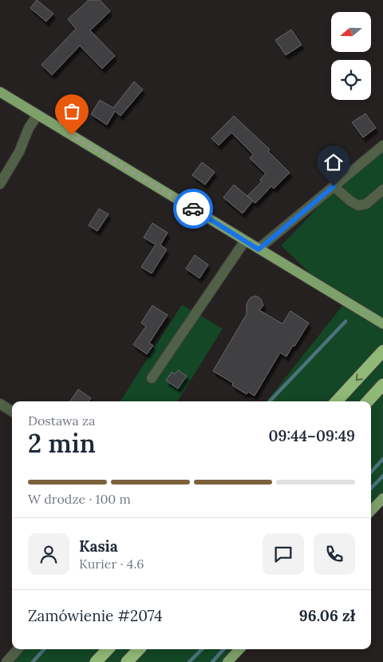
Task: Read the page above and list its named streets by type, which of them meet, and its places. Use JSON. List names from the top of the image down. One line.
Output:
{"north":"left","page":{"heading":["2 min","Dostawa za","09:44–09:49"],"panel":["Kasia","Kurier · 4.6","Zamówienie #2074","96.06 zł"],"bar":"W drodze · 100 m"}}
